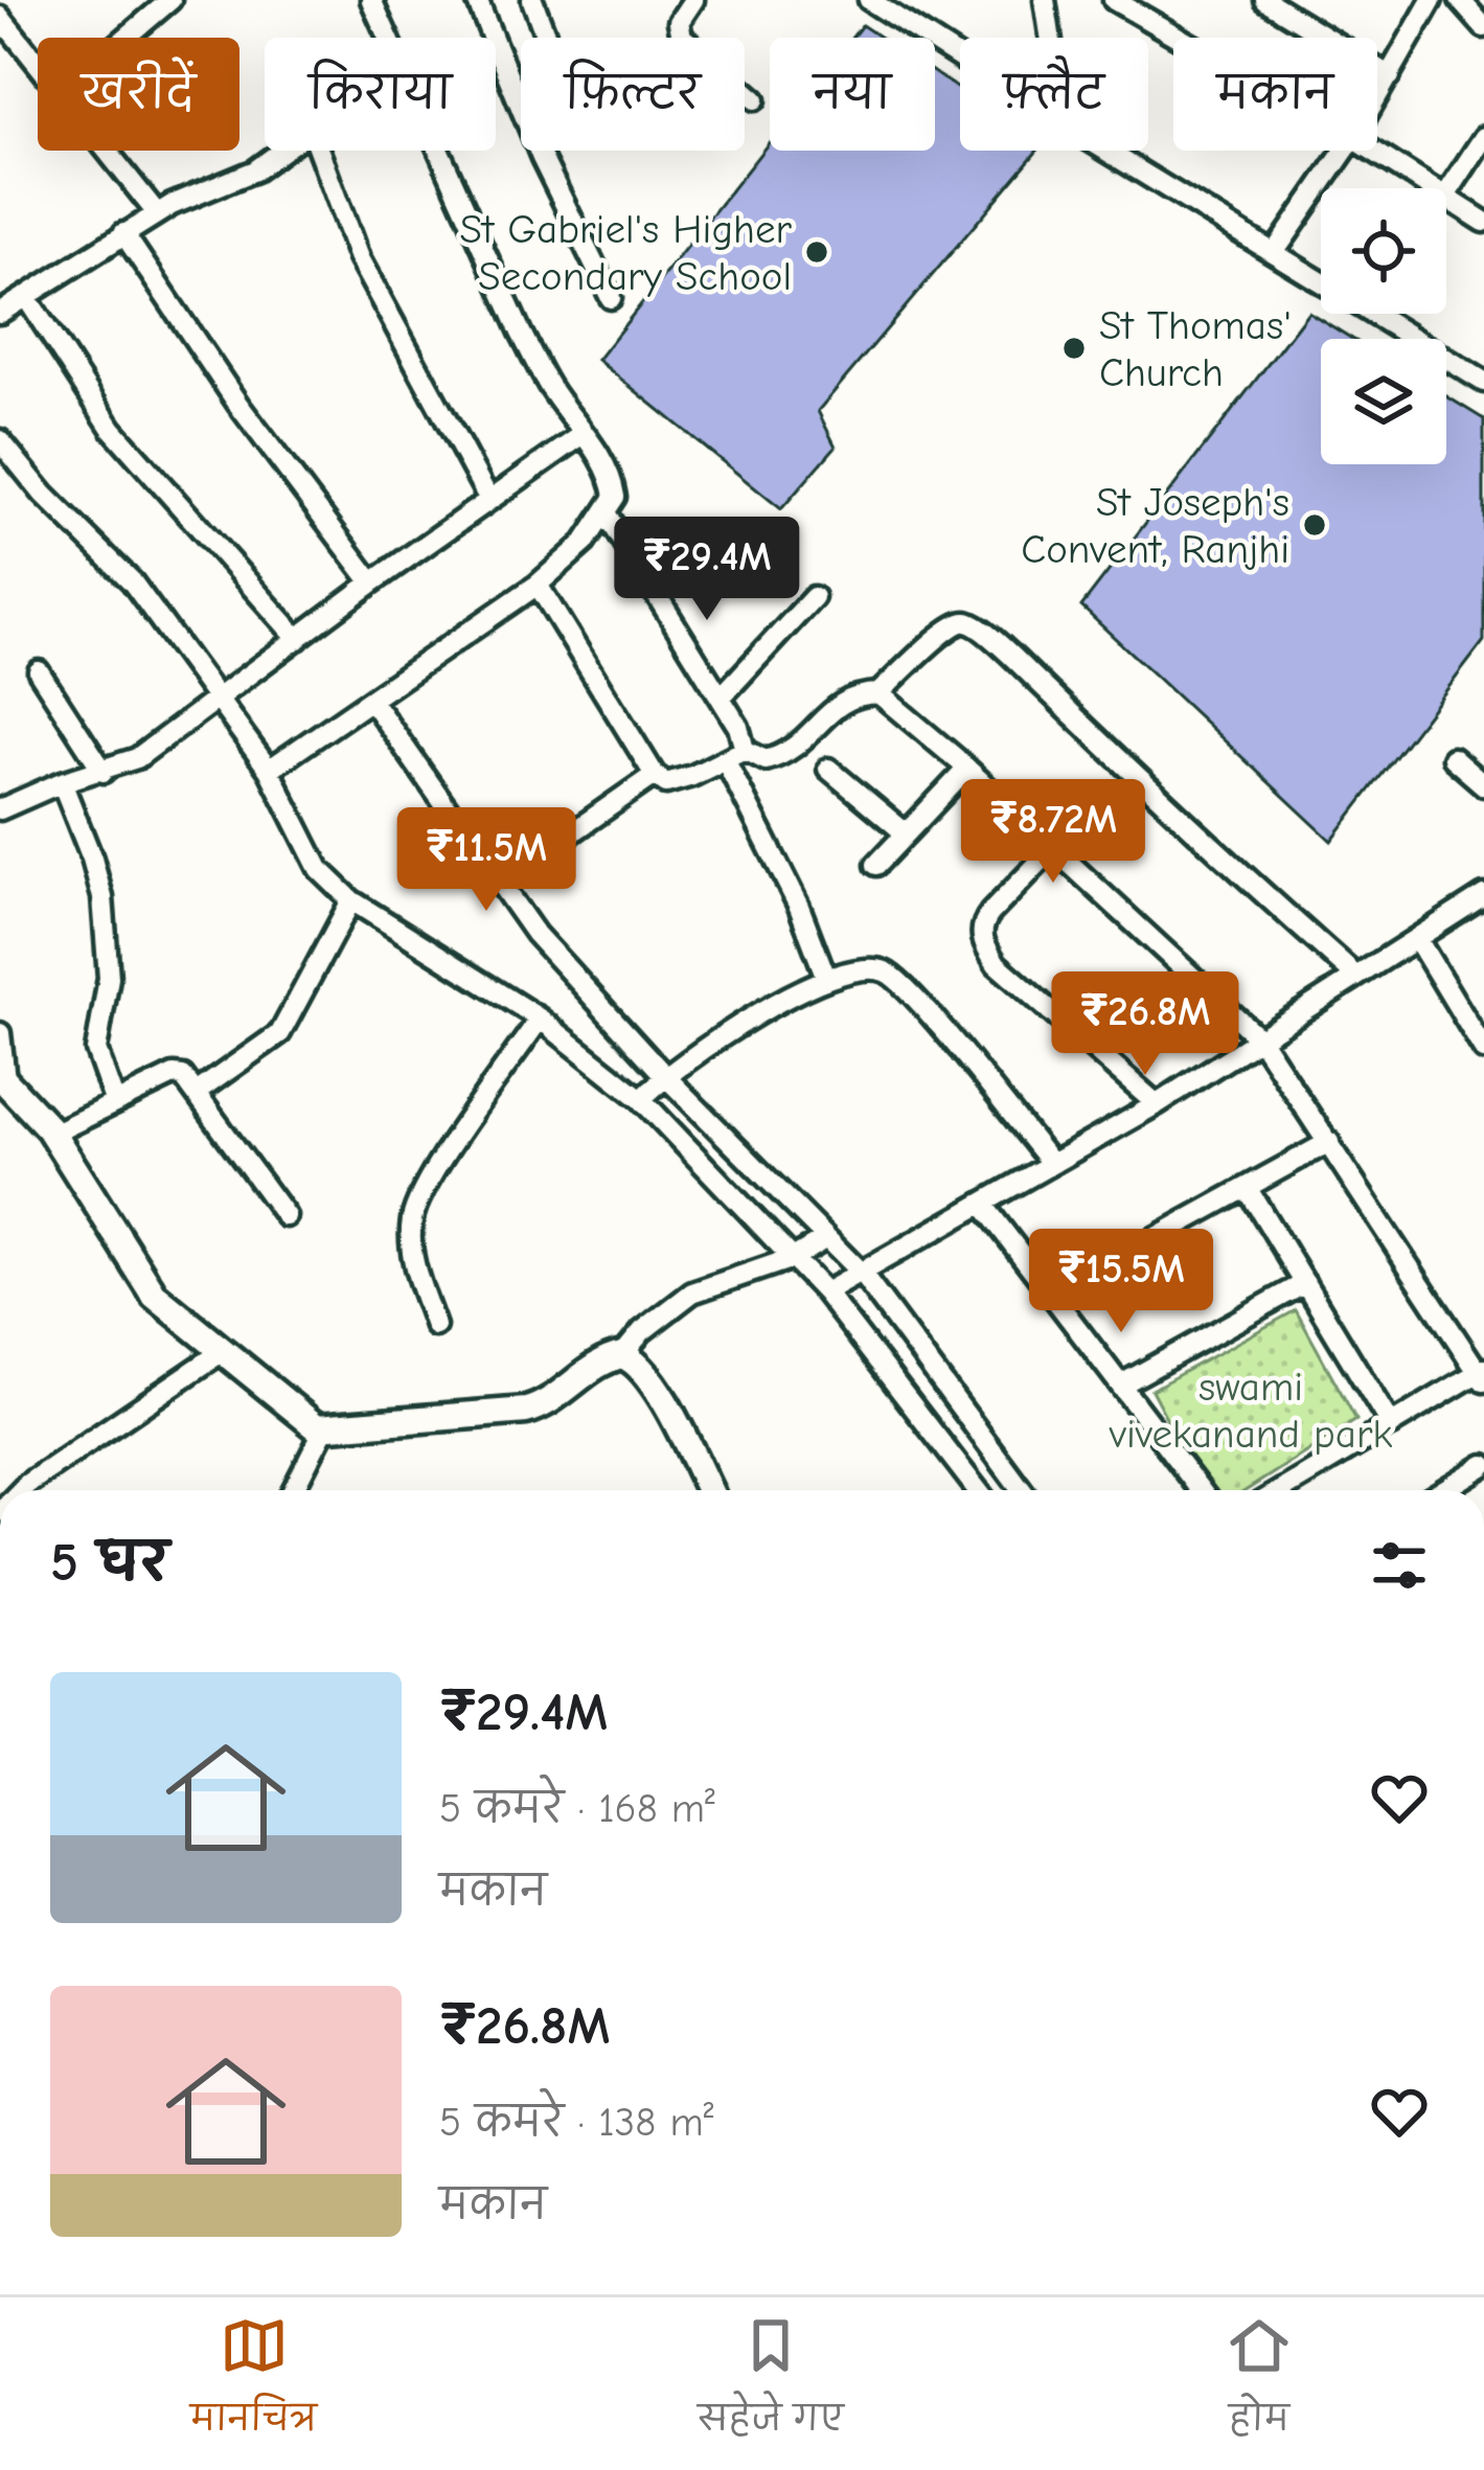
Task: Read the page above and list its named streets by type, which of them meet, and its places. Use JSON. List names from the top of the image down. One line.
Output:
{"parks":["swami vivekanand park"],"places":["St Gabriel's Higher Secondary School","St Thomas' Church","St Joseph's Convent, Ranjhi"],"page":{"chip":["खरीदें","किराया","फ़िल्टर","नया","फ़्लैट","मकान"],"price":["₹29.4M","₹8.72M","₹11.5M","₹26.8M","₹15.5M"],"heading":"5 घर","list":[{"name":"₹29.4M","note":"5 कमरे · 168 m² · मकान"},{"name":"₹26.8M","note":"5 कमरे · 138 m² · मकान"}],"tabs":["मानचित्र","सहेजे गए","होम"]}}
